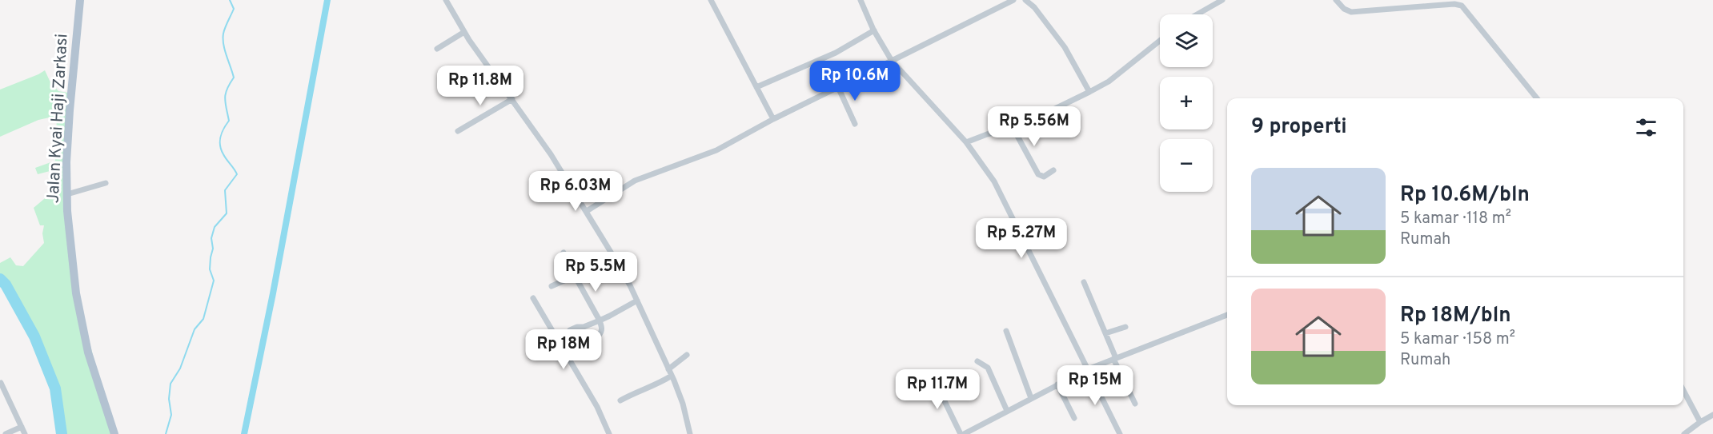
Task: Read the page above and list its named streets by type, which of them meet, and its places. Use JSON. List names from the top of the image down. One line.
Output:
{"streets":{"main road":["Jalan Kyai Haji Zarkasi"]},"page":{"map_buttons":["+","−"],"price":["Rp 10.6M","Rp 11.8M","Rp 5.56M","Rp 6.03M","Rp 5.27M","Rp 5.5M","Rp 18M","Rp 15M","Rp 11.7M"],"heading":"9 properti","list":[{"name":"Rp 10.6M/bln","note":"5 kamar · 118 m² · Rumah"},{"name":"Rp 18M/bln","note":"5 kamar · 158 m² · Rumah"}]}}
